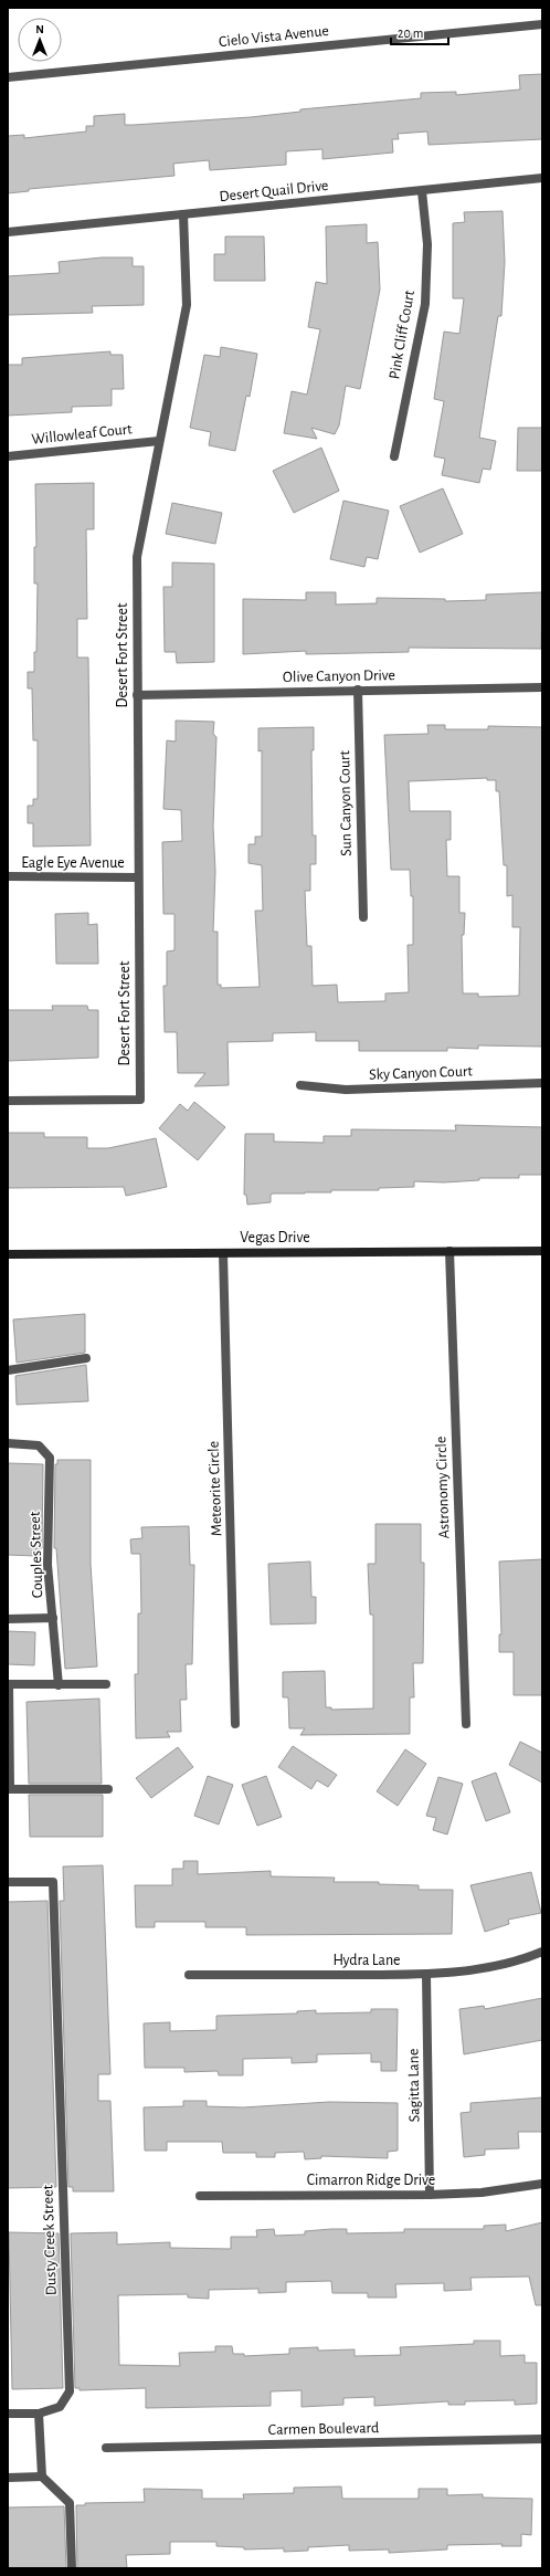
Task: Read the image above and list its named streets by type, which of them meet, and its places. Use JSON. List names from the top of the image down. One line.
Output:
{"streets":{"main road":["Vegas Drive"],"street":["Cielo Vista Avenue","Desert Quail Drive","Pink Cliff Court","Willowleaf Court","Desert Fort Street","Olive Canyon Drive","Sun Canyon Court","Eagle Eye Avenue","Sky Canyon Court","Astronomy Circle","Meteorite Circle","Couples Street","Hydra Lane","Sagitta Lane","Cimarron Ridge Drive","Dusty Creek Street","Carmen Boulevard"]},"crossings":[["Desert Quail Drive","Pink Cliff Court"],["Desert Quail Drive","Desert Fort Street"],["Willowleaf Court","Desert Fort Street"],["Desert Fort Street","Olive Canyon Drive"],["Desert Fort Street","Eagle Eye Avenue"],["Olive Canyon Drive","Sun Canyon Court"],["Vegas Drive","Astronomy Circle"],["Vegas Drive","Meteorite Circle"],["Hydra Lane","Sagitta Lane"],["Sagitta Lane","Cimarron Ridge Drive"]],"scale_bar":"20 m","north":"top"}
